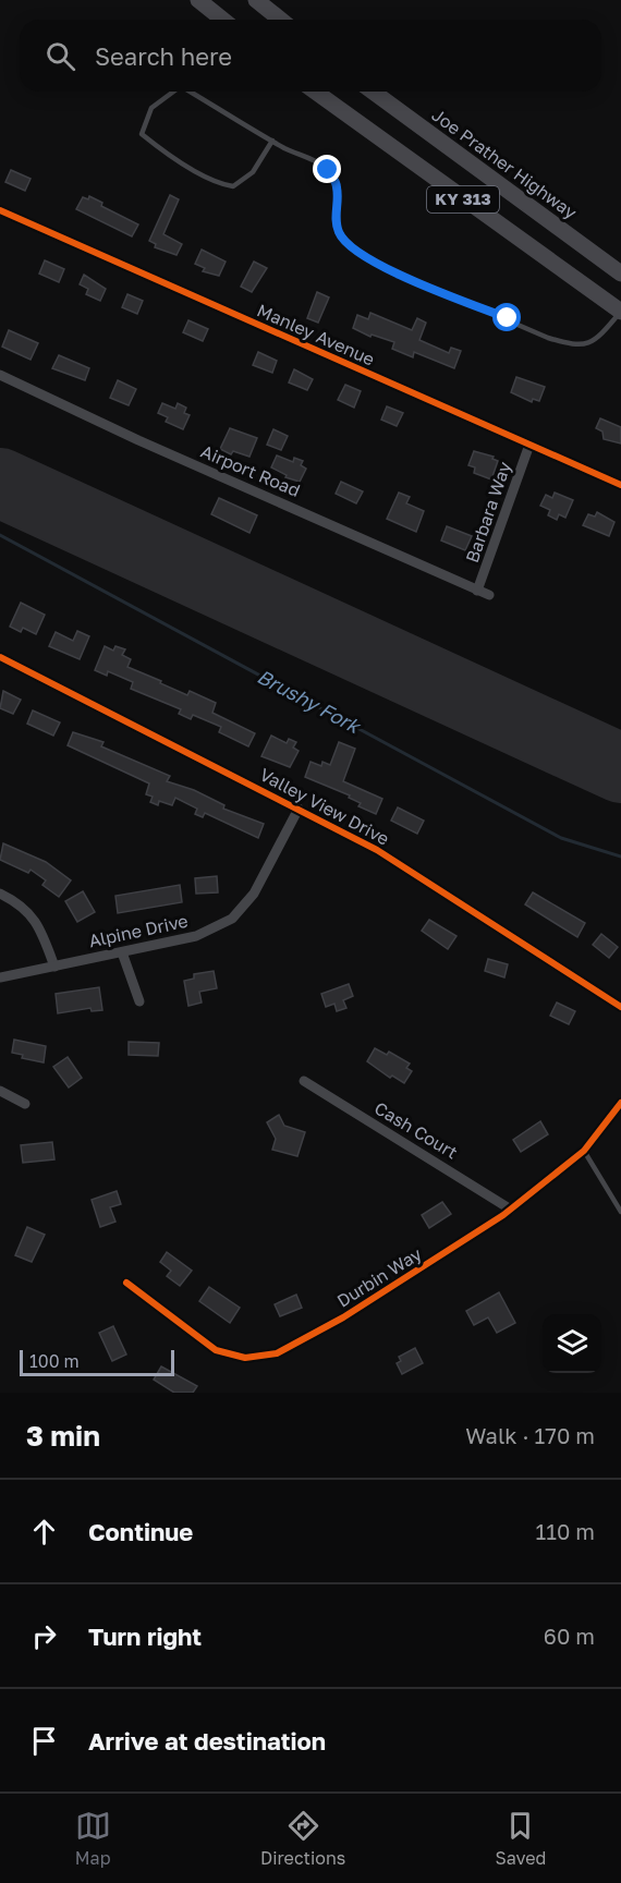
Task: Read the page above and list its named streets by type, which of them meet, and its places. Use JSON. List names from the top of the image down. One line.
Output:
{"streets":{"highway":["Joe Prather Highway","KY 313"],"street":["Manley Avenue","Airport Road","Barbara Way","Valley View Drive","Alpine Drive","Cash Court","Durbin Way"]},"crossings":[["Manley Avenue","Barbara Way"],["Airport Road","Barbara Way"],["Valley View Drive","Alpine Drive"],["Cash Court","Durbin Way"]],"water":["Brushy Fork"],"scale_bar":"100 m","page":{"search":"Search here","scale":"100 m","heading":["3 min","Walk · 170 m"],"list":[["Continue","110 m"],["Turn right","60 m"],"Arrive at destination"],"nav":["Map","Directions","Saved"]}}
